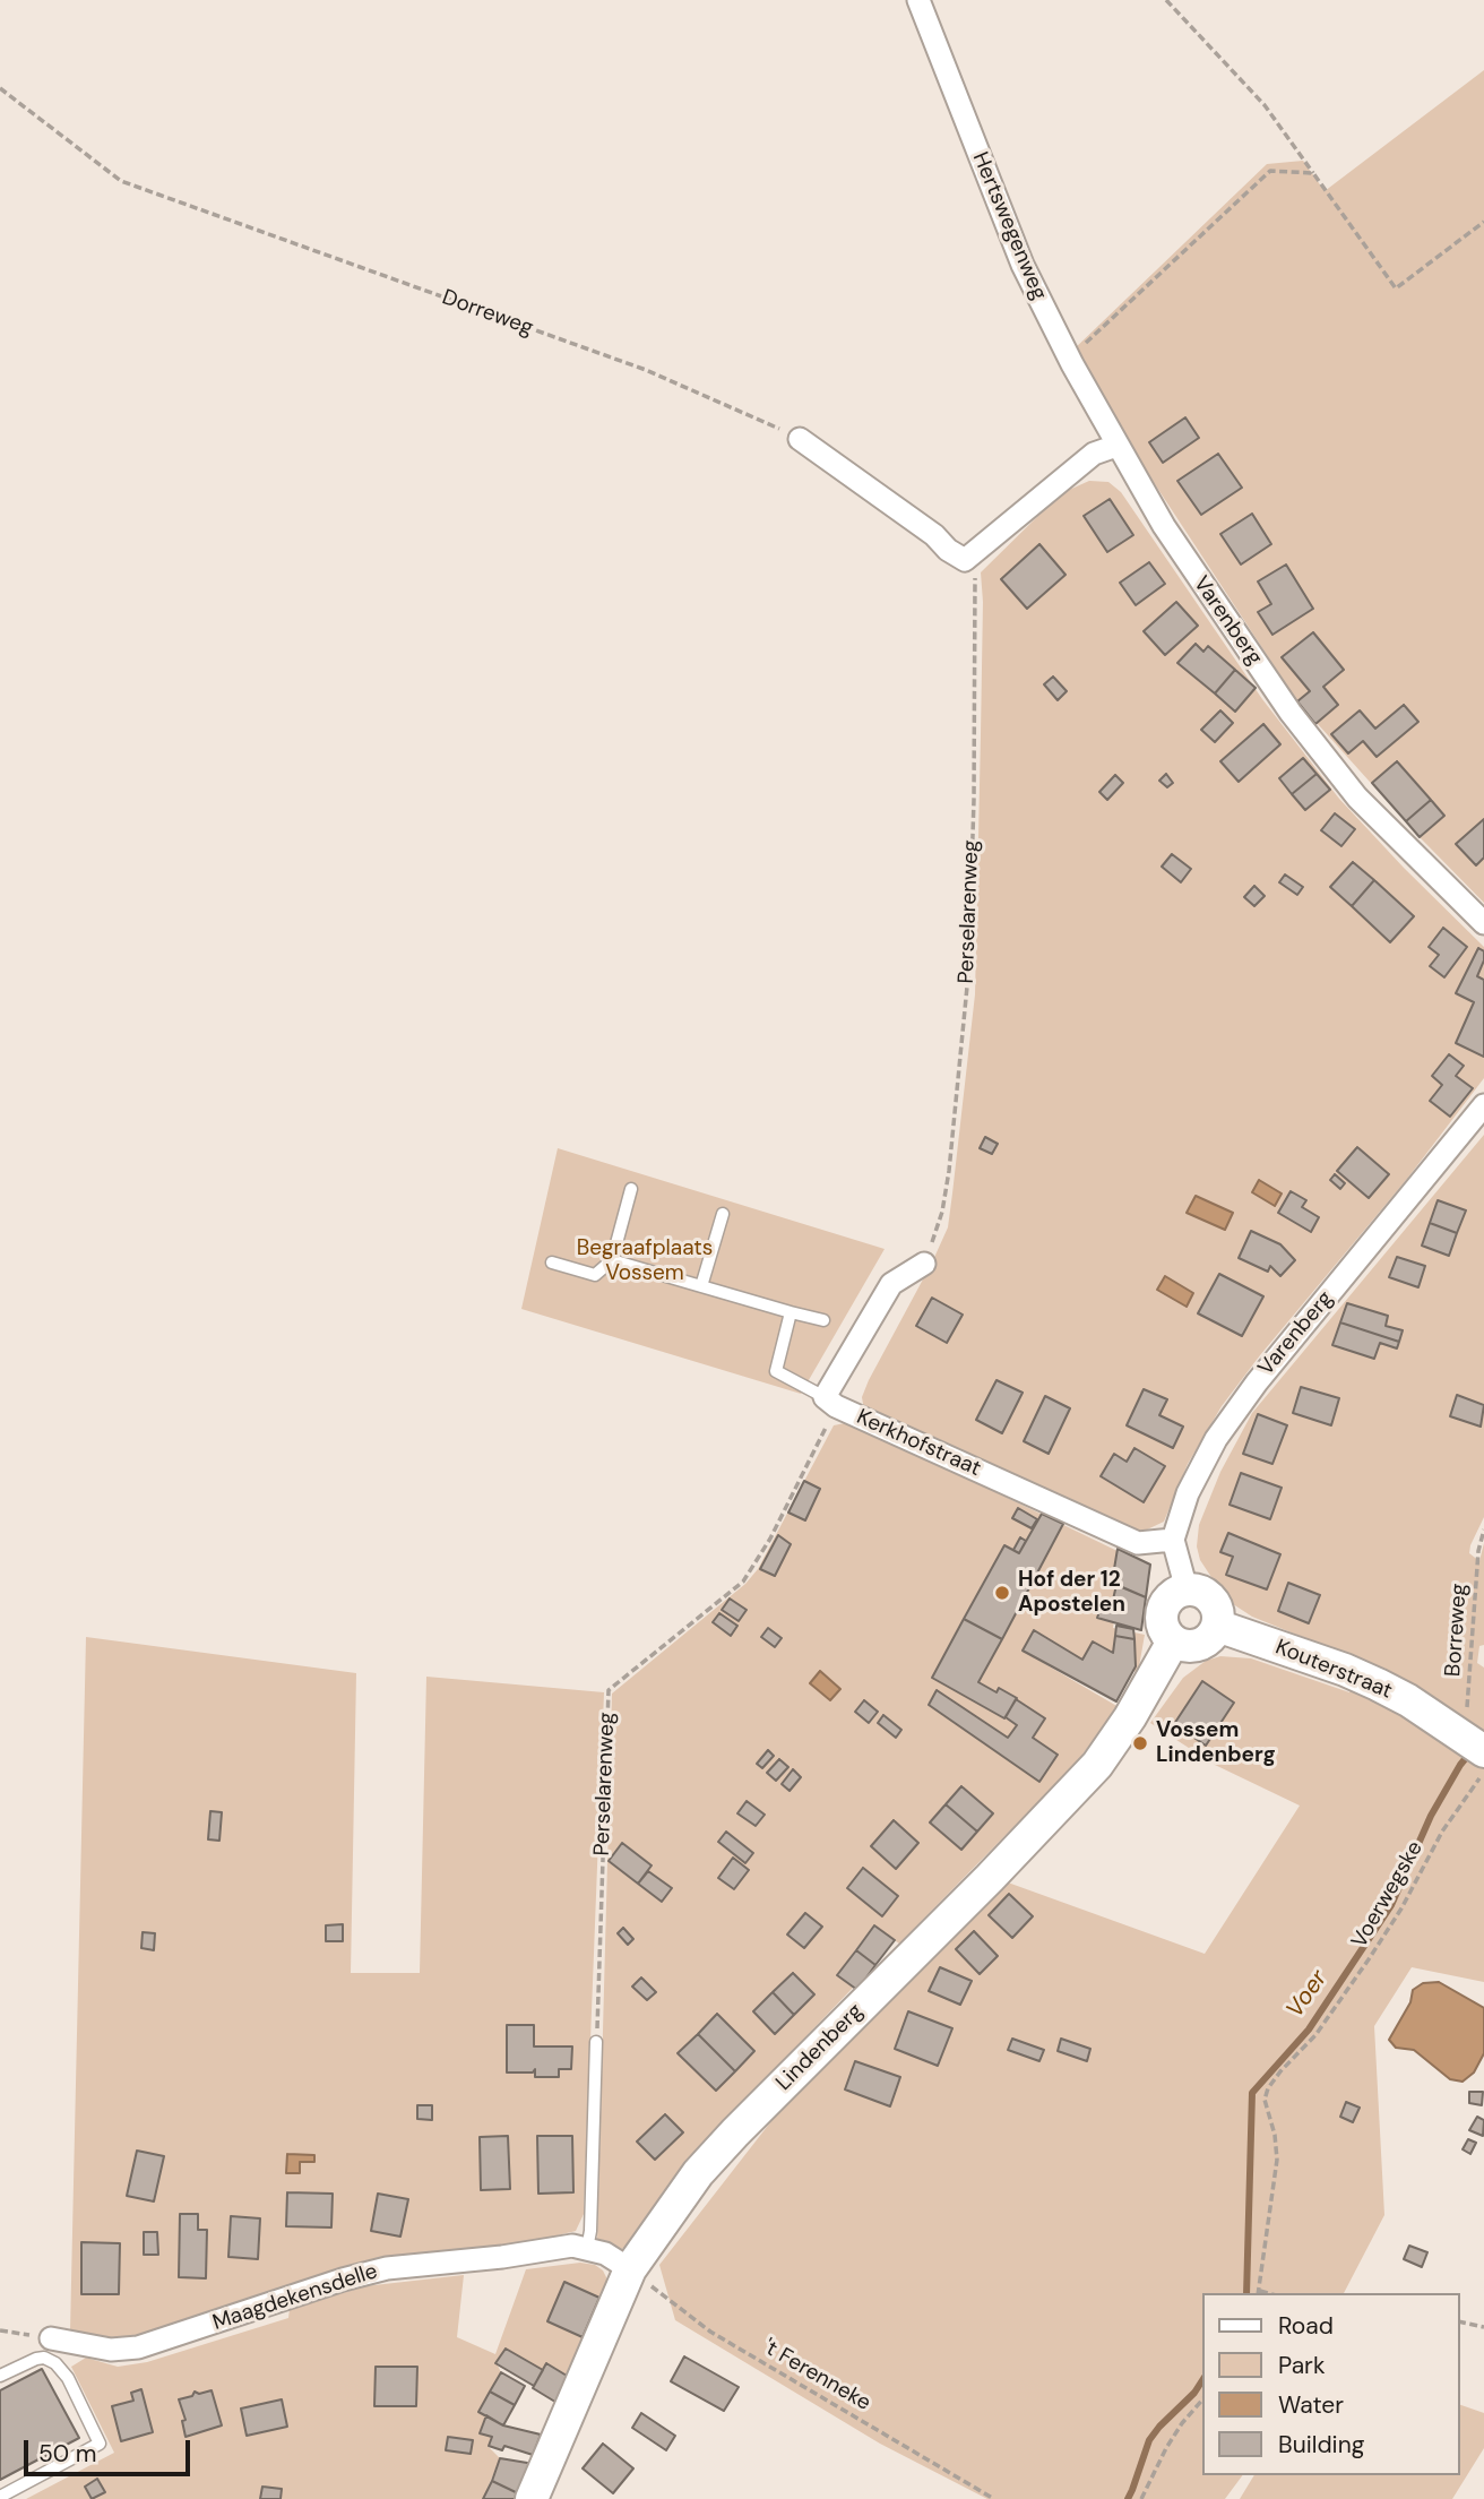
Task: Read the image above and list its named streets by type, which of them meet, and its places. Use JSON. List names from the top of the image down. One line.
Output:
{"streets":{"street":["Hertswegenweg","Varenberg","Kerkhofstraat","Kouterstraat","Lindenberg","Maagdekensdelle"],"path":["Dorreweg","Perselarenweg","Borreweg","Voerwegske","'t Ferenneke"]},"crossings":[["Hertswegenweg","Varenberg"],["Varenberg","Kerkhofstraat"],["Perselarenweg","Kerkhofstraat"],["Borreweg","Kouterstraat"],["Kouterstraat","Lindenberg"],["Lindenberg","Maagdekensdelle"],["Lindenberg","'t Ferenneke"],["Maagdekensdelle","'t Ferenneke"]],"water":["Voer"],"parks":["Begraafplaats Vossem"],"places":["Hof der 12 Apostelen","Vossem Lindenberg"],"legend":["Road","Park","Water","Building"],"scale_bar":"50 m"}
